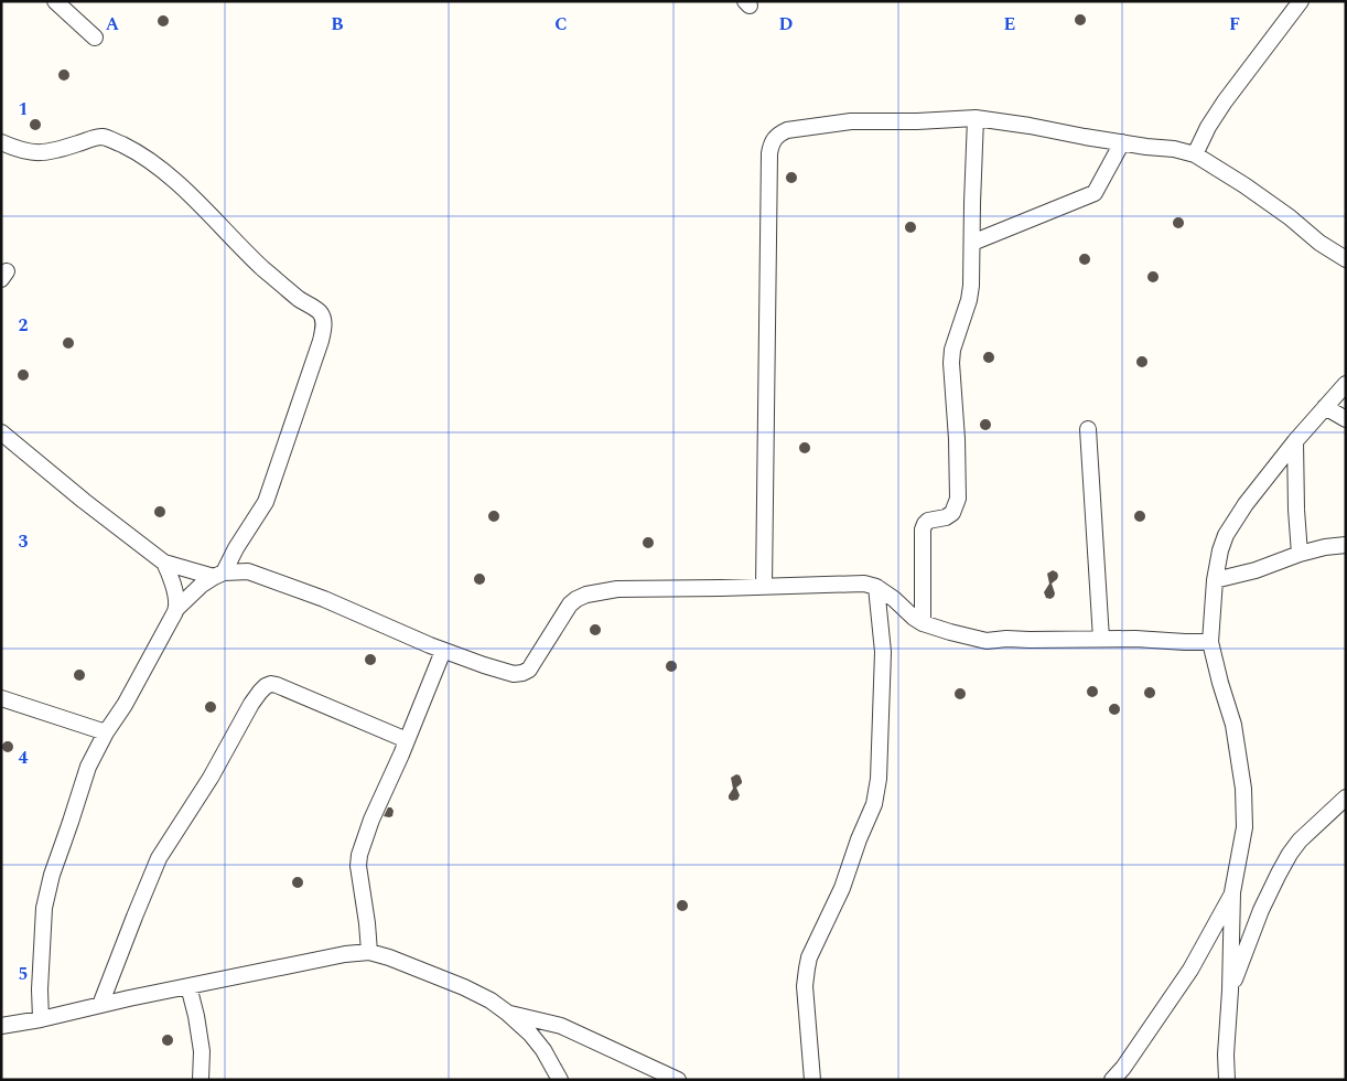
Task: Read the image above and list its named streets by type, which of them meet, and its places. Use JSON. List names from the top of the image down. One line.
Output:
{"grid":{"columns":["A","B","C","D","E","F"],"rows":["1","2","3","4","5"]}}
